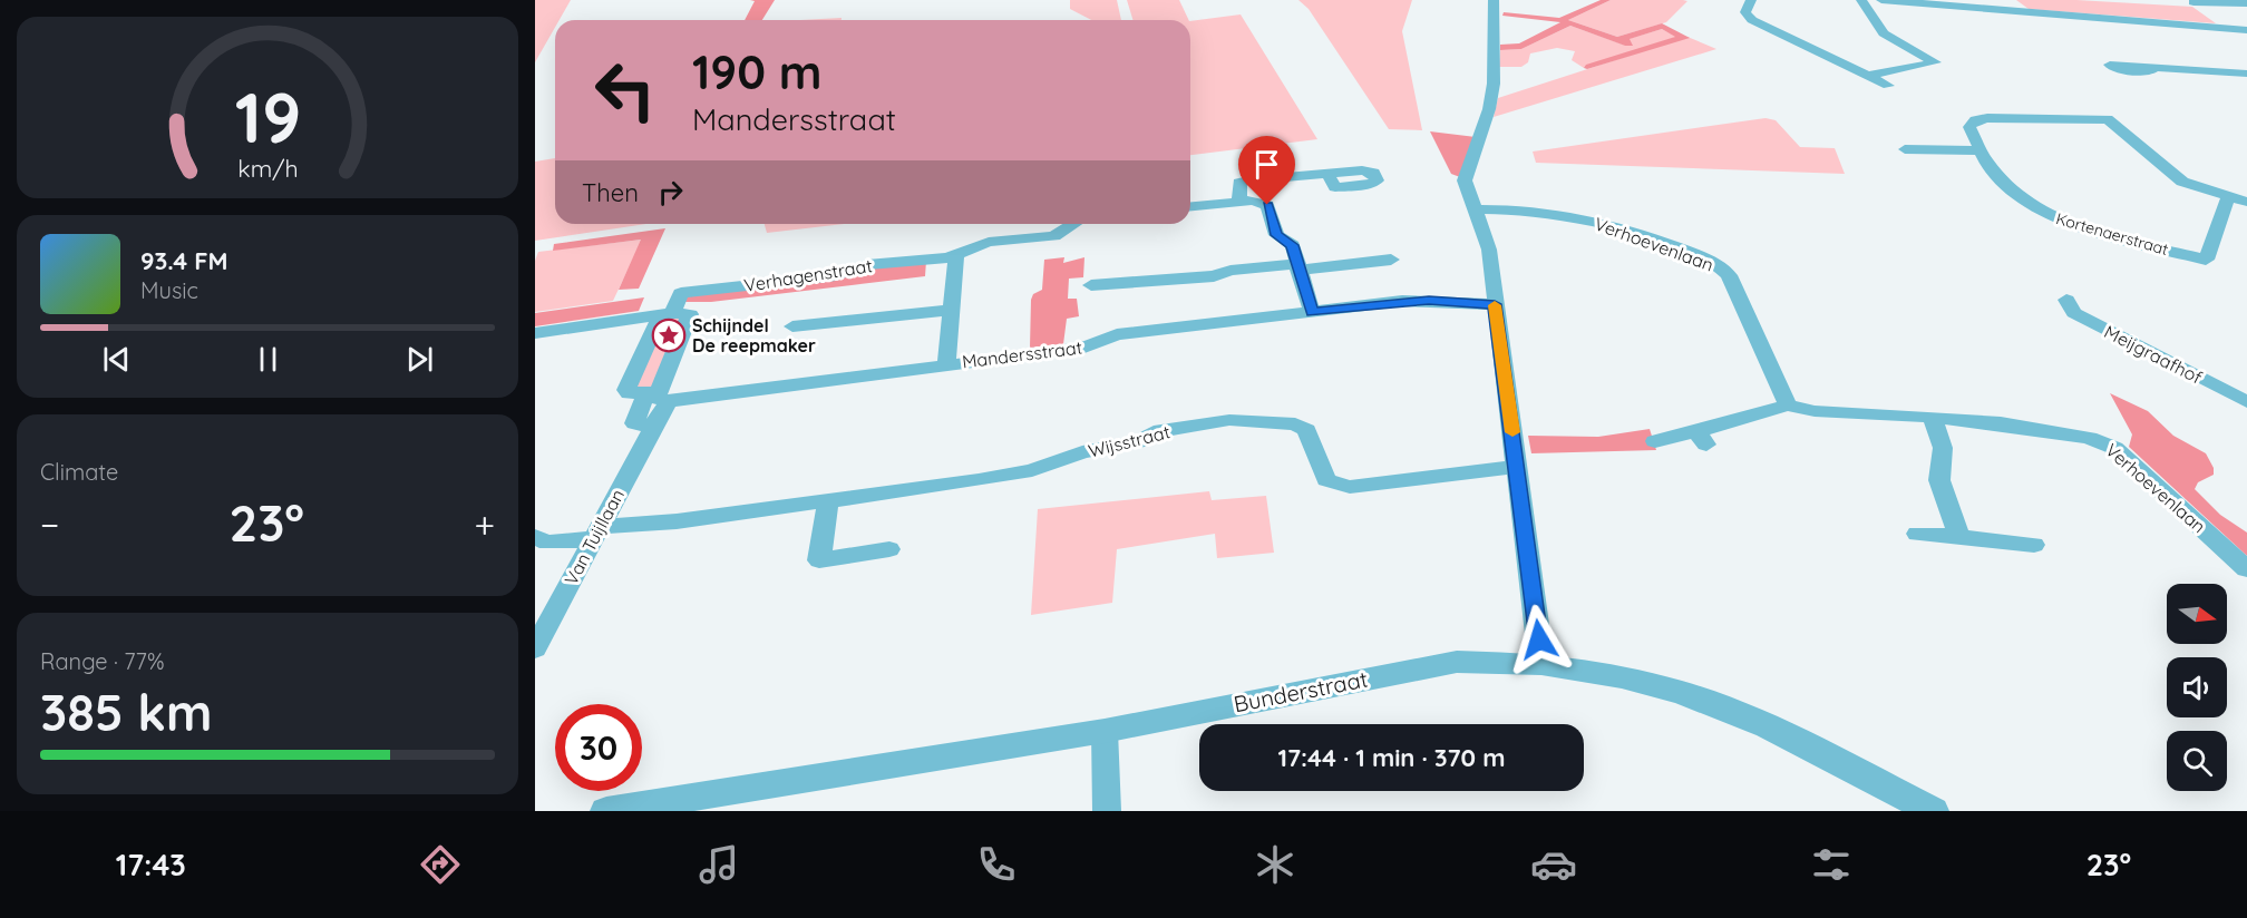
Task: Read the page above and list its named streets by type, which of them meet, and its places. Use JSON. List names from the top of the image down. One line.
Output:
{"streets":{"street":["Kortenaerstraat","Verhoevenlaan","Verhagenstraat","Mandersstraat","Meijgraafhof","Wijsstraat","Van Tuijllaan","Bunderstraat"]},"crossings":[["Verhagenstraat","Van Tuijllaan"],["Mandersstraat","Van Tuijllaan"],["Wijsstraat","Van Tuijllaan"]],"places":{"place":["Schijndel De reepmaker"]},"north":"right","page":{"turn":["190 m","Mandersstraat"],"then":"Then","song":["93.4 FM","Music"],"tile":["Climate",["Range · 77%","385 km"]],"heat":["−","23°","+"],"limit":"30","trip":"17:44 · 1 min · 370 m","tabs":["17:43","23°"],"gauge":["19","km/h"]}}
